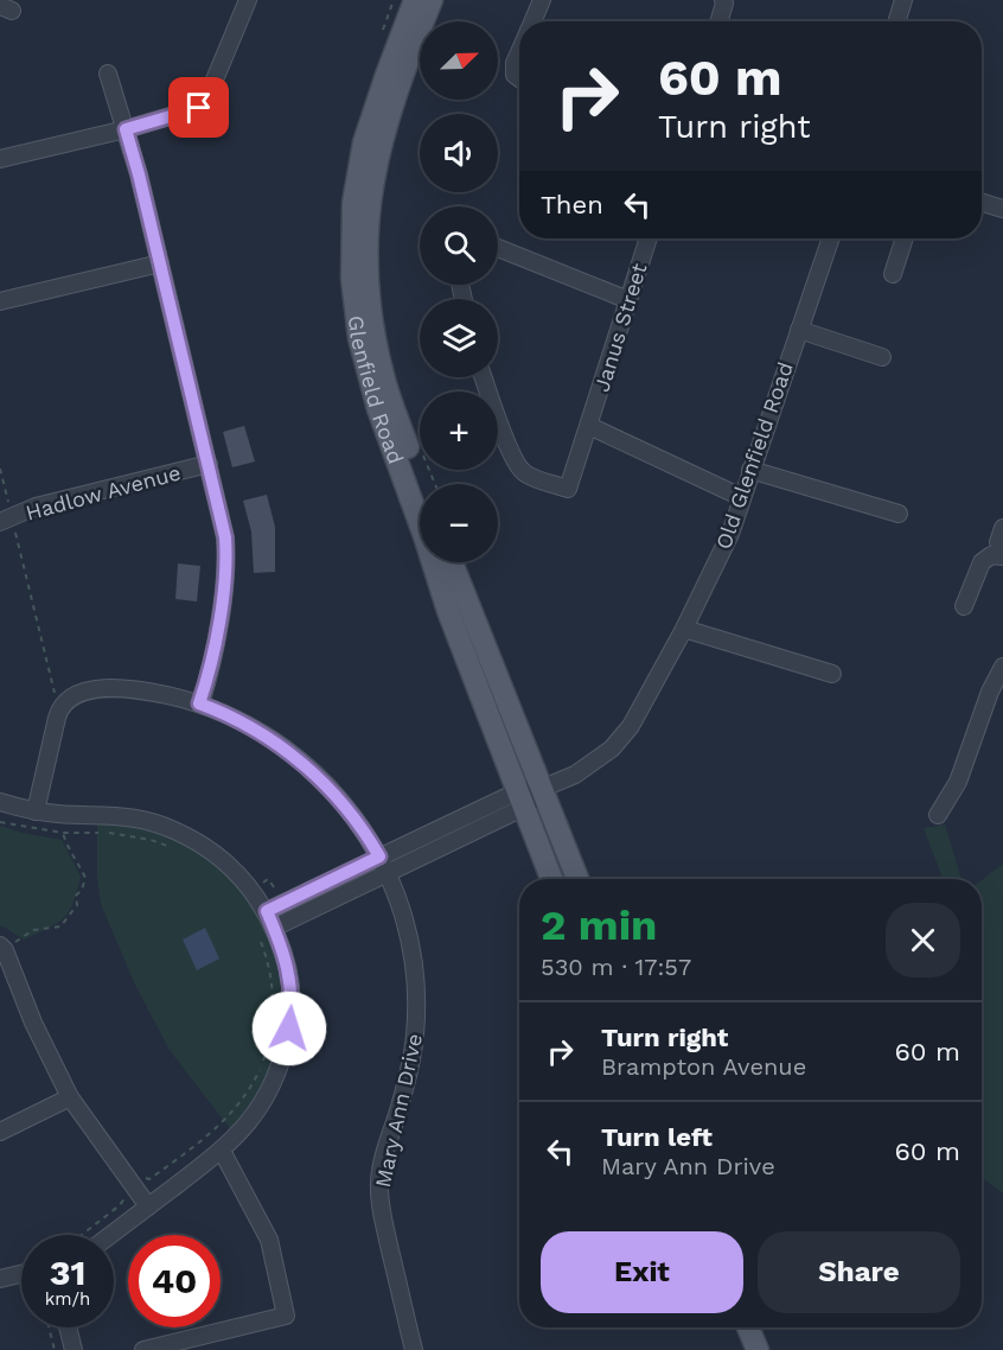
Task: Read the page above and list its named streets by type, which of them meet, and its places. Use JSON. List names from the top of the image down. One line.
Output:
{"streets":{"main road":["Glenfield Road"],"street":["Janus Street","Old Glenfield Road","Hadlow Avenue","Mary Ann Drive"]},"north":"top right","page":{"map_buttons":["+","−"],"turn":["60 m","Turn right"],"then":"Then","heading":["2 min","530 m · 17:57"],"list":[{"name":"Turn right","note":"Brampton Avenue","value":"60 m"},{"name":"Turn left","note":"Mary Ann Drive","value":"60 m"}],"buttons":["Exit","Share"],"speed":"31 km/h","limit":"40"}}
